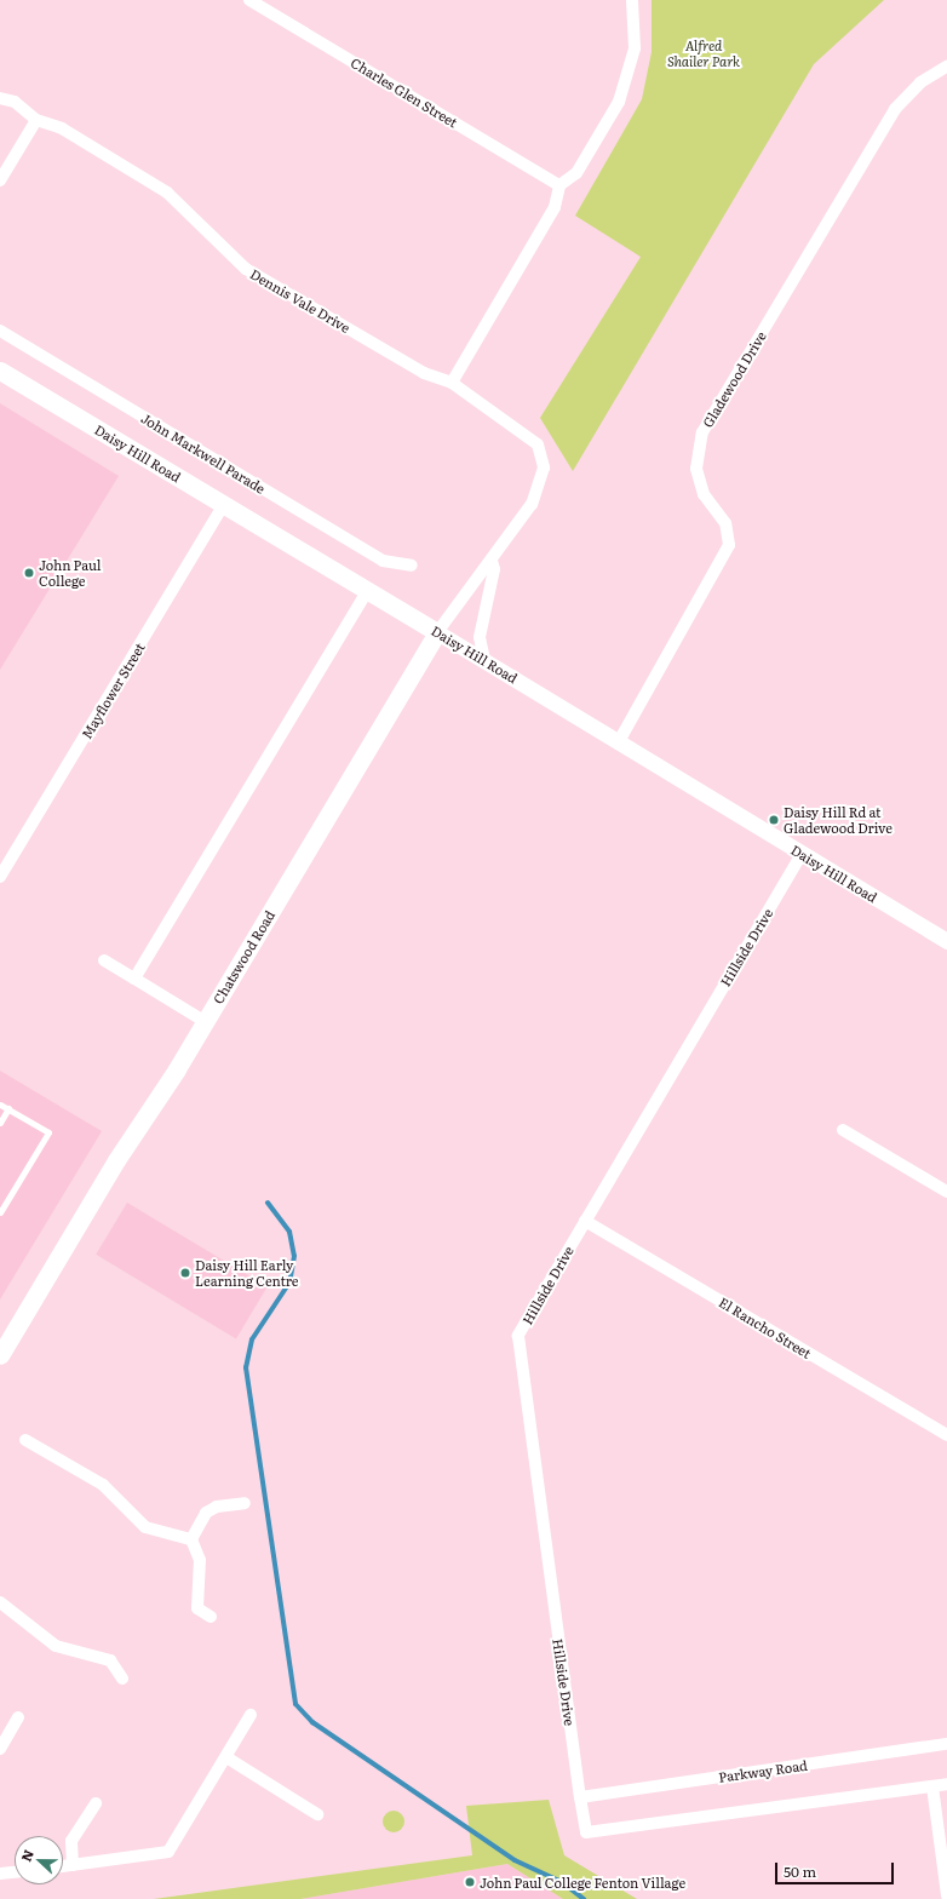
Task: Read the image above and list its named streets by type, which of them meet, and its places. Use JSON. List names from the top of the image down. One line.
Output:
{"streets":{"main road":["Daisy Hill Road","Chatswood Road"],"street":["Charles Glen Street","Dennis Vale Drive","Gladewood Drive","John Markwell Parade","Mayflower Street","Hillside Drive","El Rancho Street","Parkway Road"]},"crossings":[["Dennis Vale Drive","Chatswood Road"],["Gladewood Drive","Daisy Hill Road"],["Daisy Hill Road","Mayflower Street"],["Daisy Hill Road","Hillside Drive"],["Daisy Hill Road","Chatswood Road"],["Hillside Drive","El Rancho Street"],["Hillside Drive","Parkway Road"]],"parks":["Alfred Shailer Park"],"places":["John Paul College","Daisy Hill Rd at Gladewood Drive","Daisy Hill Early Learning Centre","John Paul College Fenton Village"],"scale_bar":"50 m","north":"left"}
